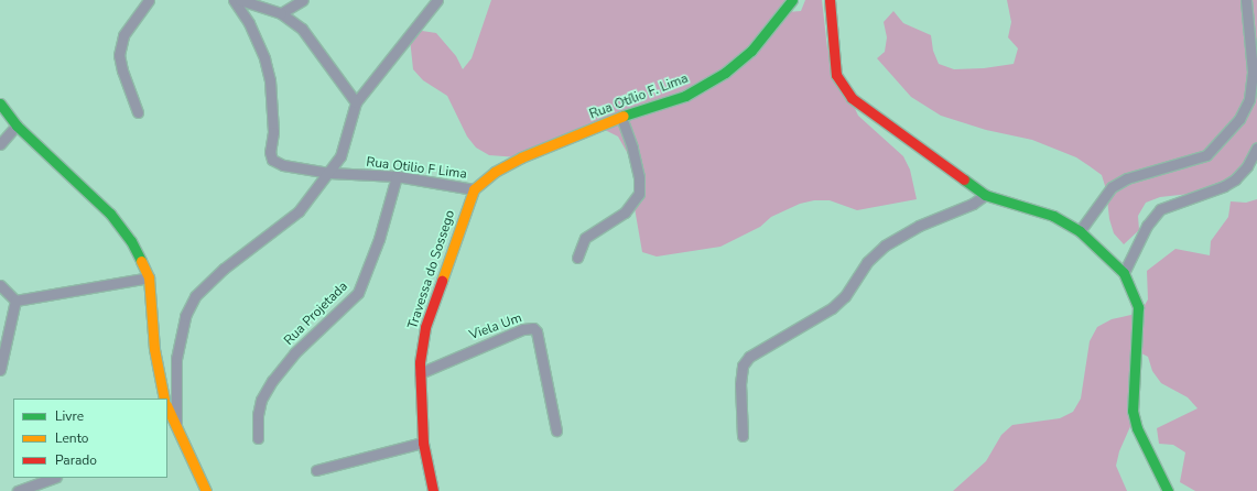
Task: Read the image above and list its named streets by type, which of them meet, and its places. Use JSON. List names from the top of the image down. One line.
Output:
{"streets":{"street":["Rua Otílio F. Lima","Rua Otilio F Lima","Travessa do Sossego","Rua Projetada","Viela Um"]},"crossings":[["Rua Otílio F. Lima","Rua Otilio F Lima"],["Rua Otílio F. Lima","Travessa do Sossego"],["Rua Otilio F Lima","Travessa do Sossego"],["Rua Otilio F Lima","Rua Projetada"],["Travessa do Sossego","Viela Um"]],"legend":["Livre","Lento","Parado"]}
